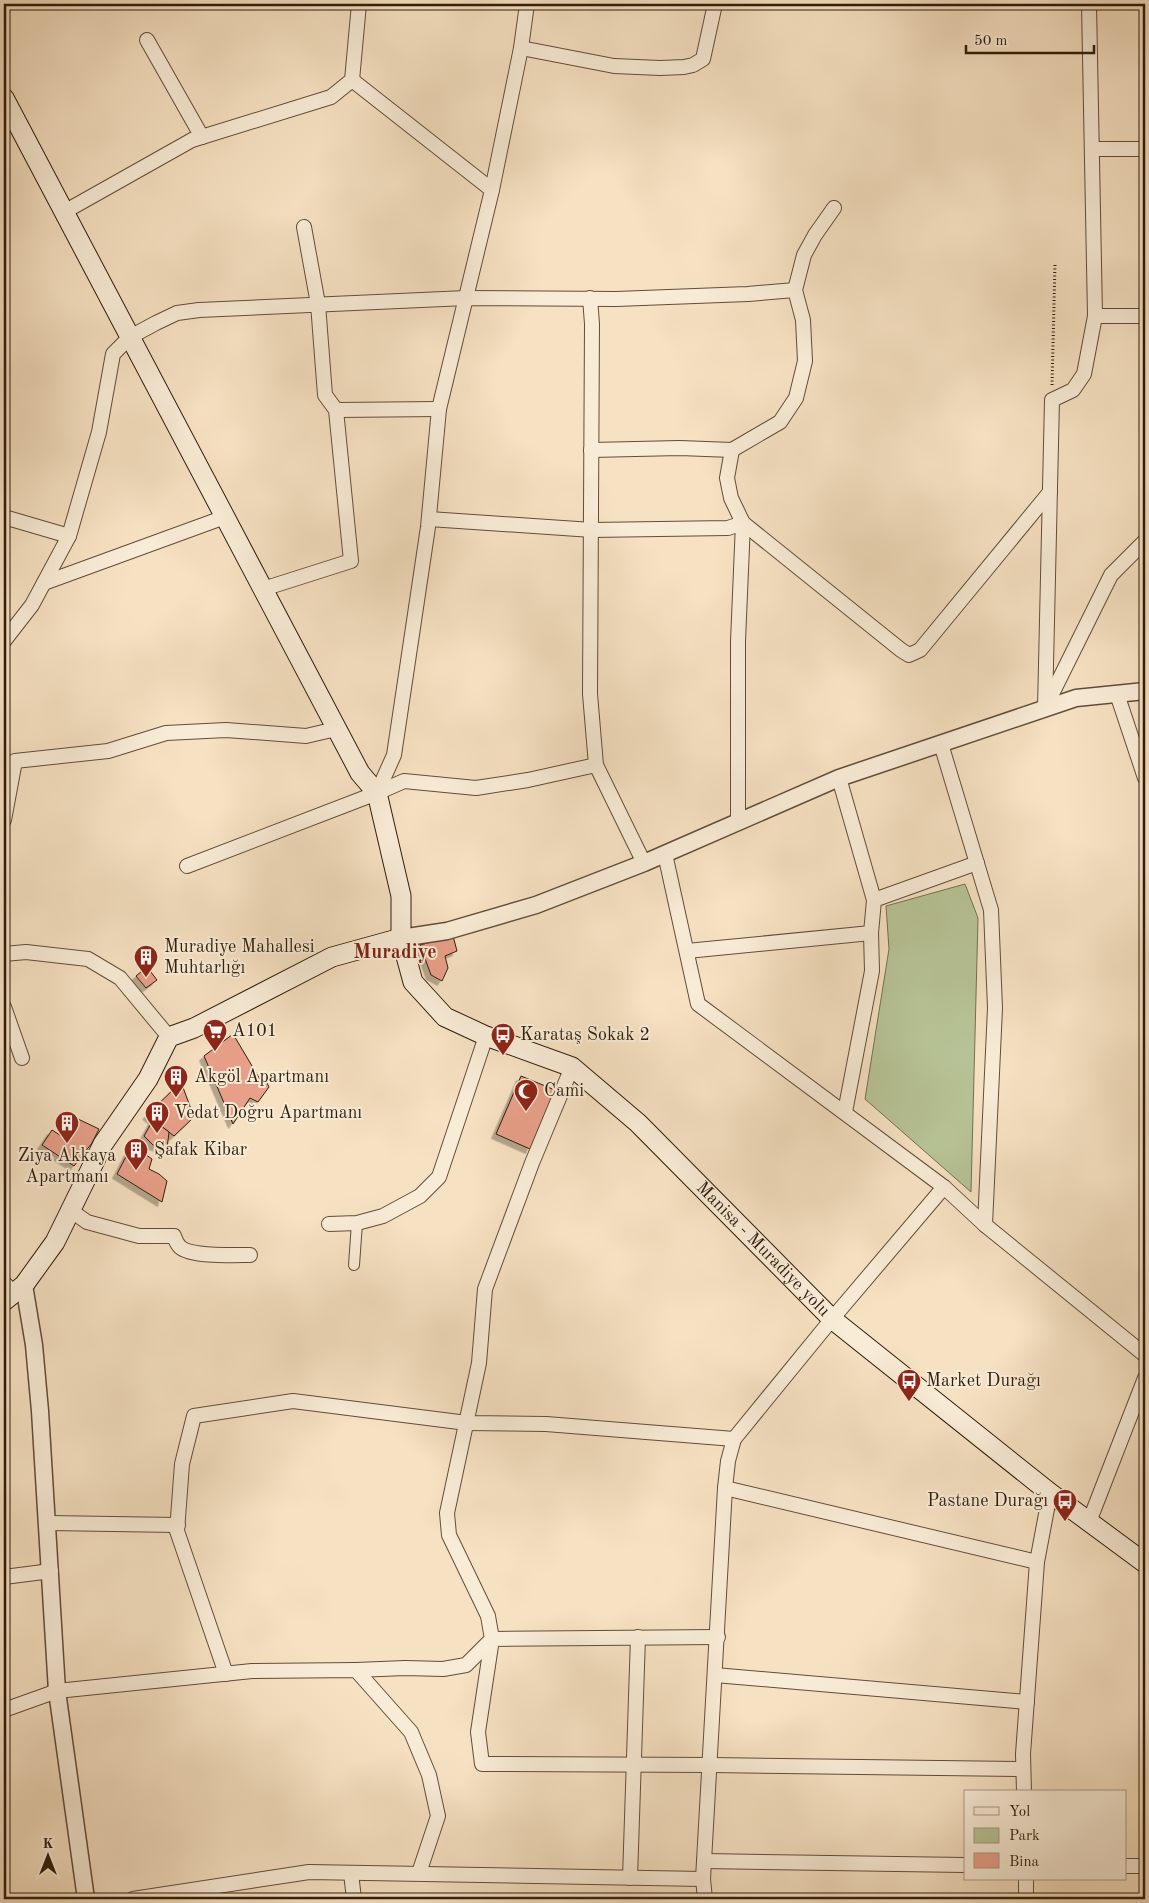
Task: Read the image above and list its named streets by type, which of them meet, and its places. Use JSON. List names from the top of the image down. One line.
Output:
{"streets":{"main road":["Manisa - Muradiye yolu"]},"districts":["Muradiye"],"places":{"building":["Muradiye Mahallesi Muhtarlığı","Akgöl Apartmanı","Vedat Doğru Apartmanı","Ziya Akkaya Apartmanı","Şafak Kibar"],"supermarket":["A101"],"bus stop":["Karataş Sokak 2","Market Durağı","Pastane Durağı"],"mosque":["Cami"]},"legend":["Yol","Park","Bina"],"scale_bar":"50 m","north":"top"}
